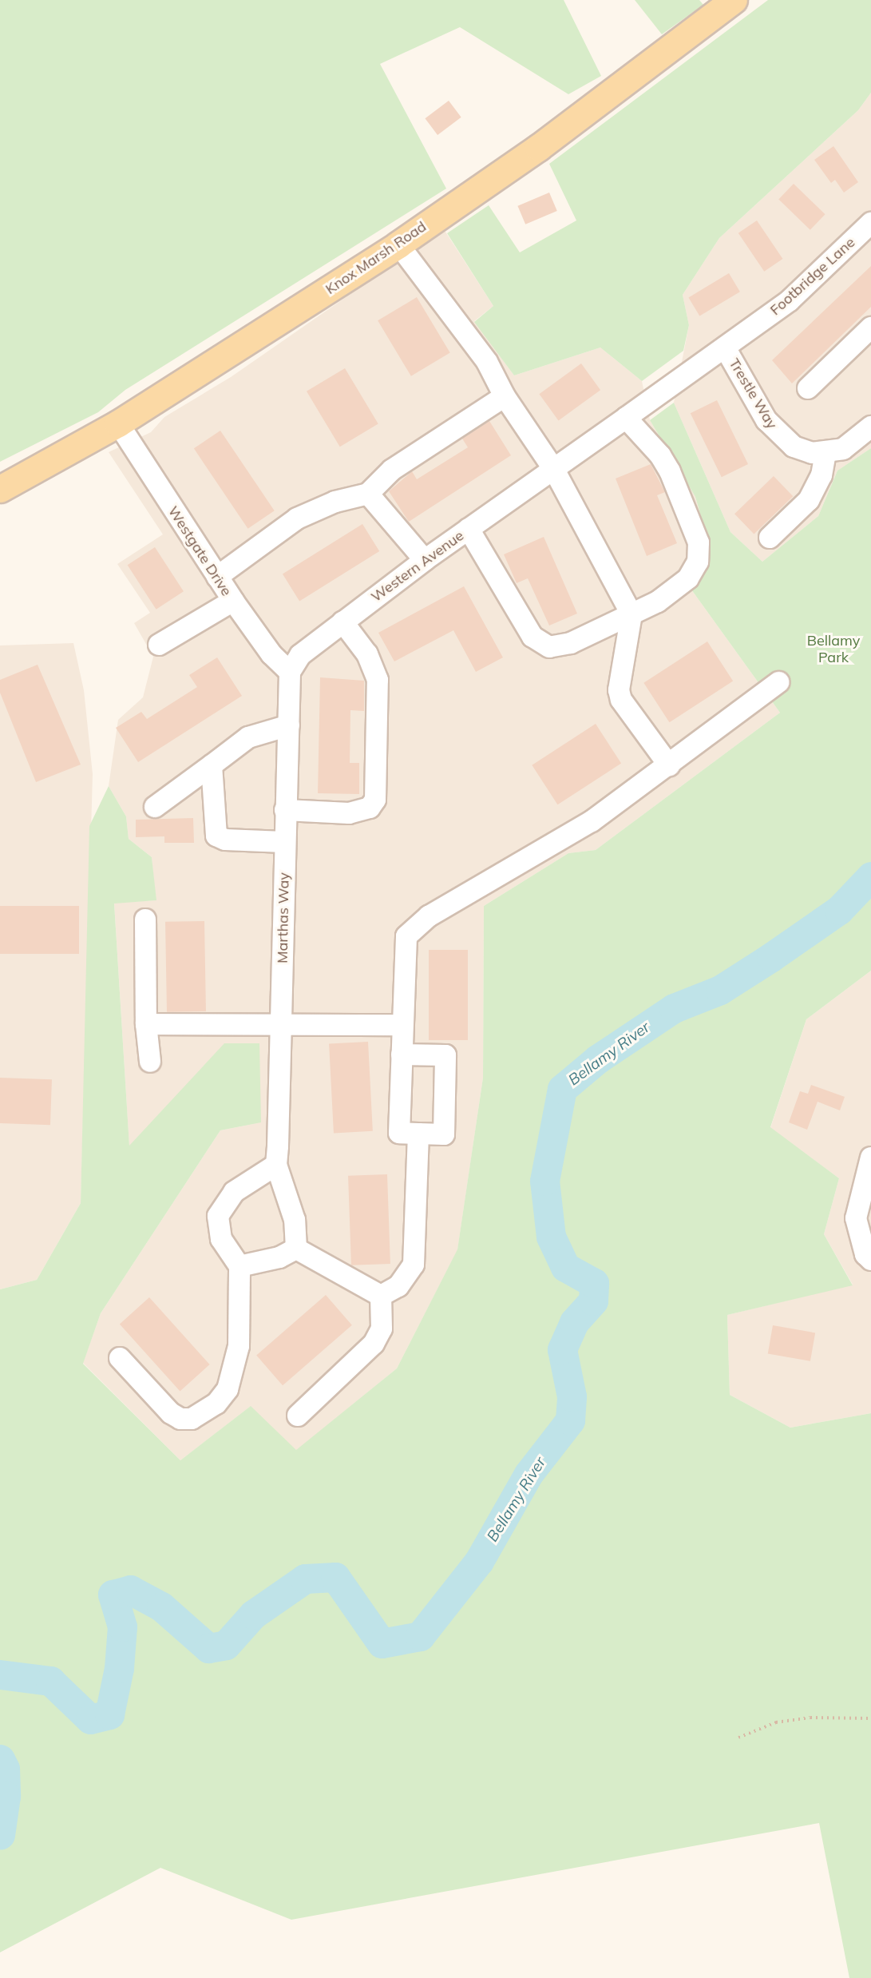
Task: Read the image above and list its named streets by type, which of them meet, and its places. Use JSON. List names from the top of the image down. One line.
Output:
{"streets":{"main road":["Knox Marsh Road"],"street":["Footbridge Lane","Trestle Way","Westgate Drive","Western Avenue","Marthas Way"]},"crossings":[["Knox Marsh Road","Westgate Drive"],["Footbridge Lane","Trestle Way"],["Footbridge Lane","Western Avenue"],["Westgate Drive","Western Avenue"],["Westgate Drive","Marthas Way"],["Western Avenue","Marthas Way"]],"water":["Bellamy River"],"parks":["Bellamy Park"]}
